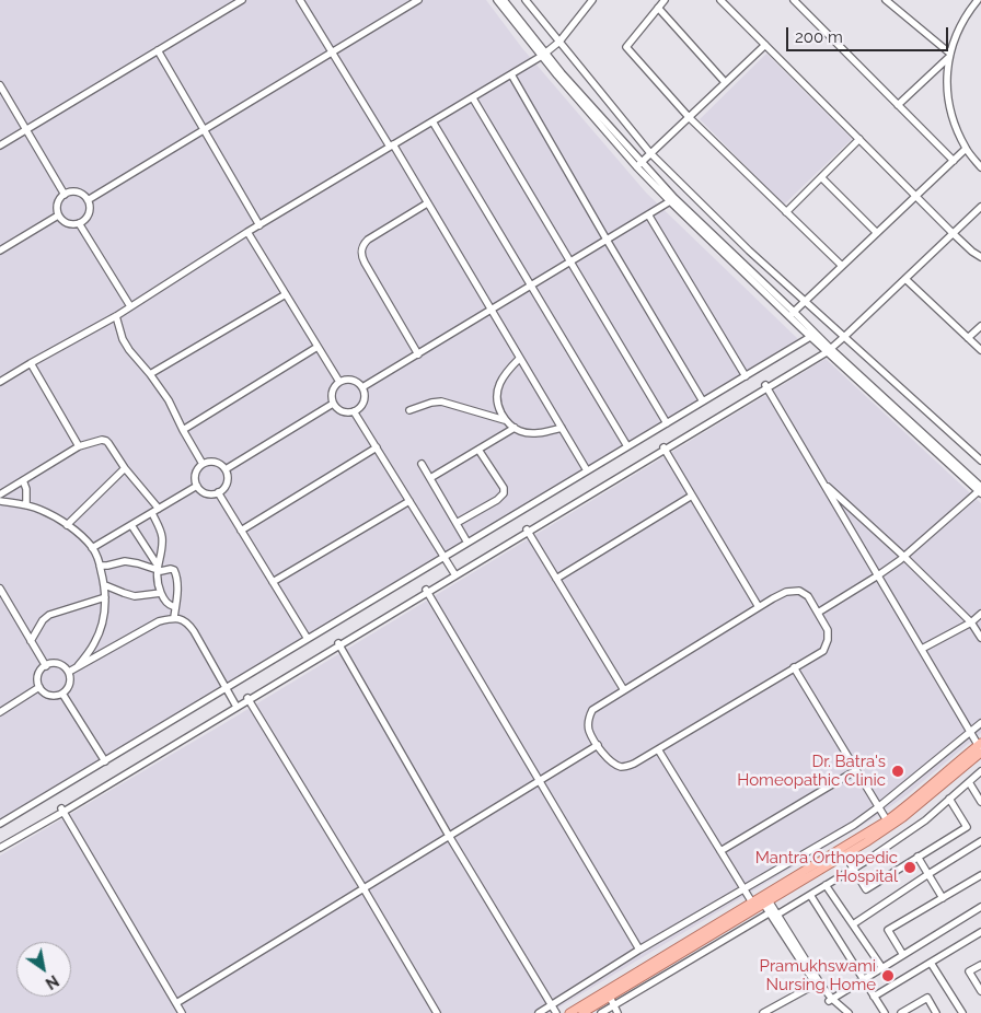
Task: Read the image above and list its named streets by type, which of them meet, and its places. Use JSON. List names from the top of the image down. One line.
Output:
{"places":["Dr. Batra's Homeopathic Clinic","Mantra Orthopedic Hospital","Pramukhswami Nursing Home"],"scale_bar":"200 m","north":"bottom right"}
